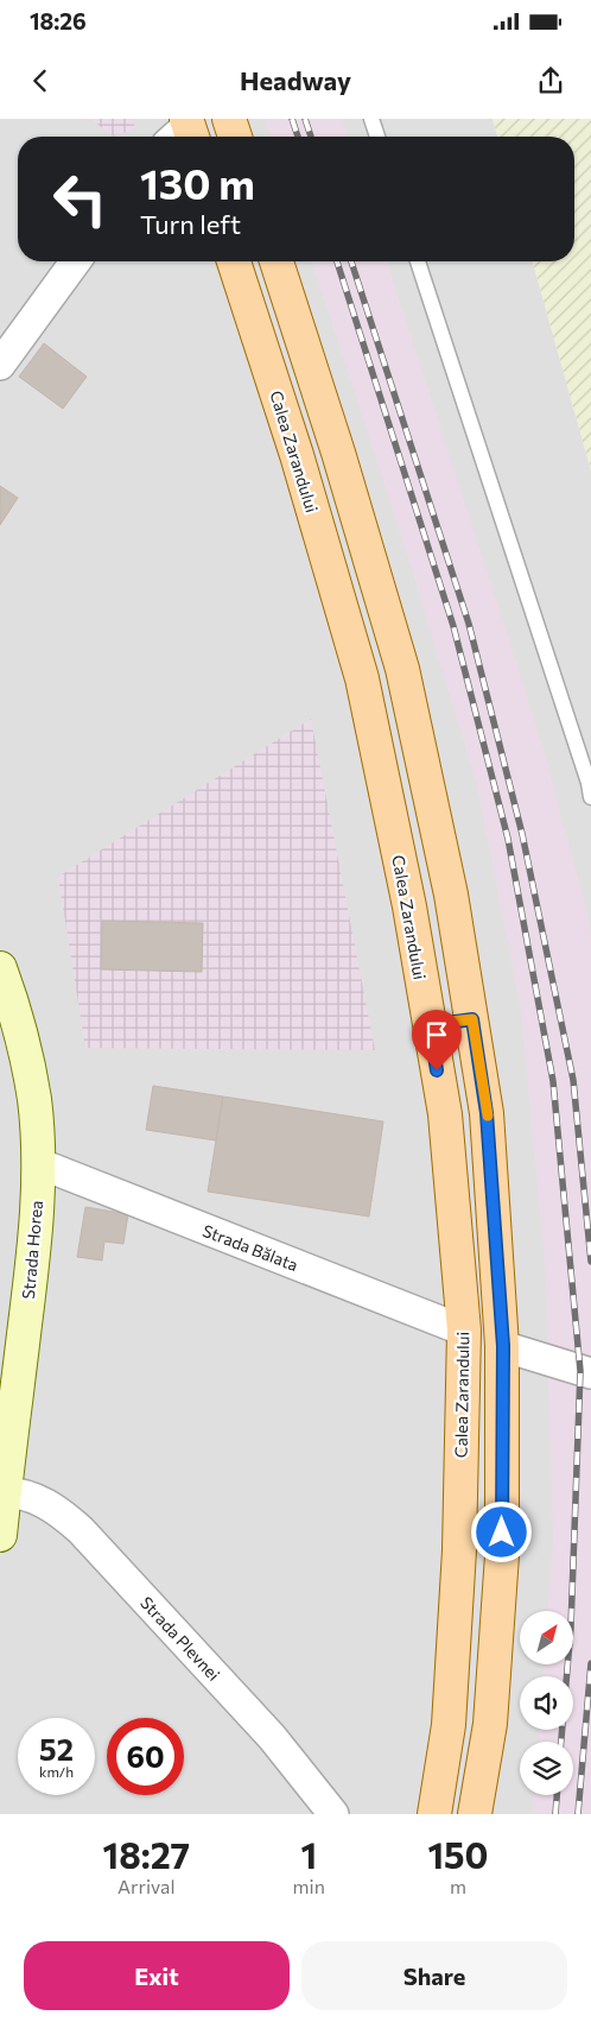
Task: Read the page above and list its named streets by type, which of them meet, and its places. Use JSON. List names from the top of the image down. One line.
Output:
{"streets":{"main road":["Calea Zarandului","Strada Horea"],"street":["Strada Bălata","Strada Plevnei"]},"crossings":[["Calea Zarandului","Strada Bălata"],["Strada Bălata","Strada Horea"],["Strada Horea","Strada Plevnei"]],"north":"top right","page":{"status":"18:26","header":"Headway","turn":["130 m","Turn left"],"speed":"52 km/h","limit":"60","eta":["18:27","Arrival","1","min","150","m"],"buttons":["Exit","Share"]}}
